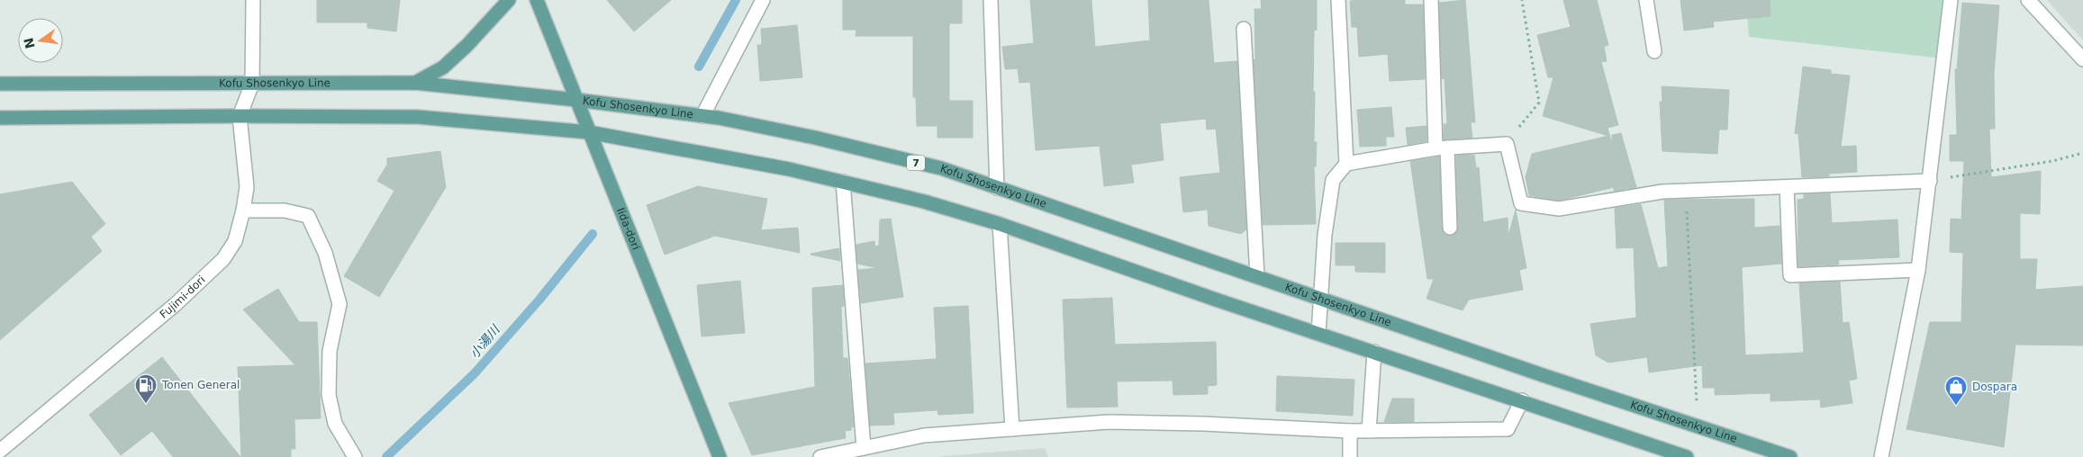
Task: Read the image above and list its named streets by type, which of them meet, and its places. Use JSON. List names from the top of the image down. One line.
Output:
{"streets":{"main road":["Kofu Shosenkyo Line","7","Iida-dori"],"street":["Fujimi-dori"]},"crossings":[["Kofu Shosenkyo Line","Iida-dori"],["Kofu Shosenkyo Line","Fujimi-dori"]],"water":["小湯川"],"places":{"fuel station":["Tonen General"],"shop":["Dospara"]},"north":"left"}
